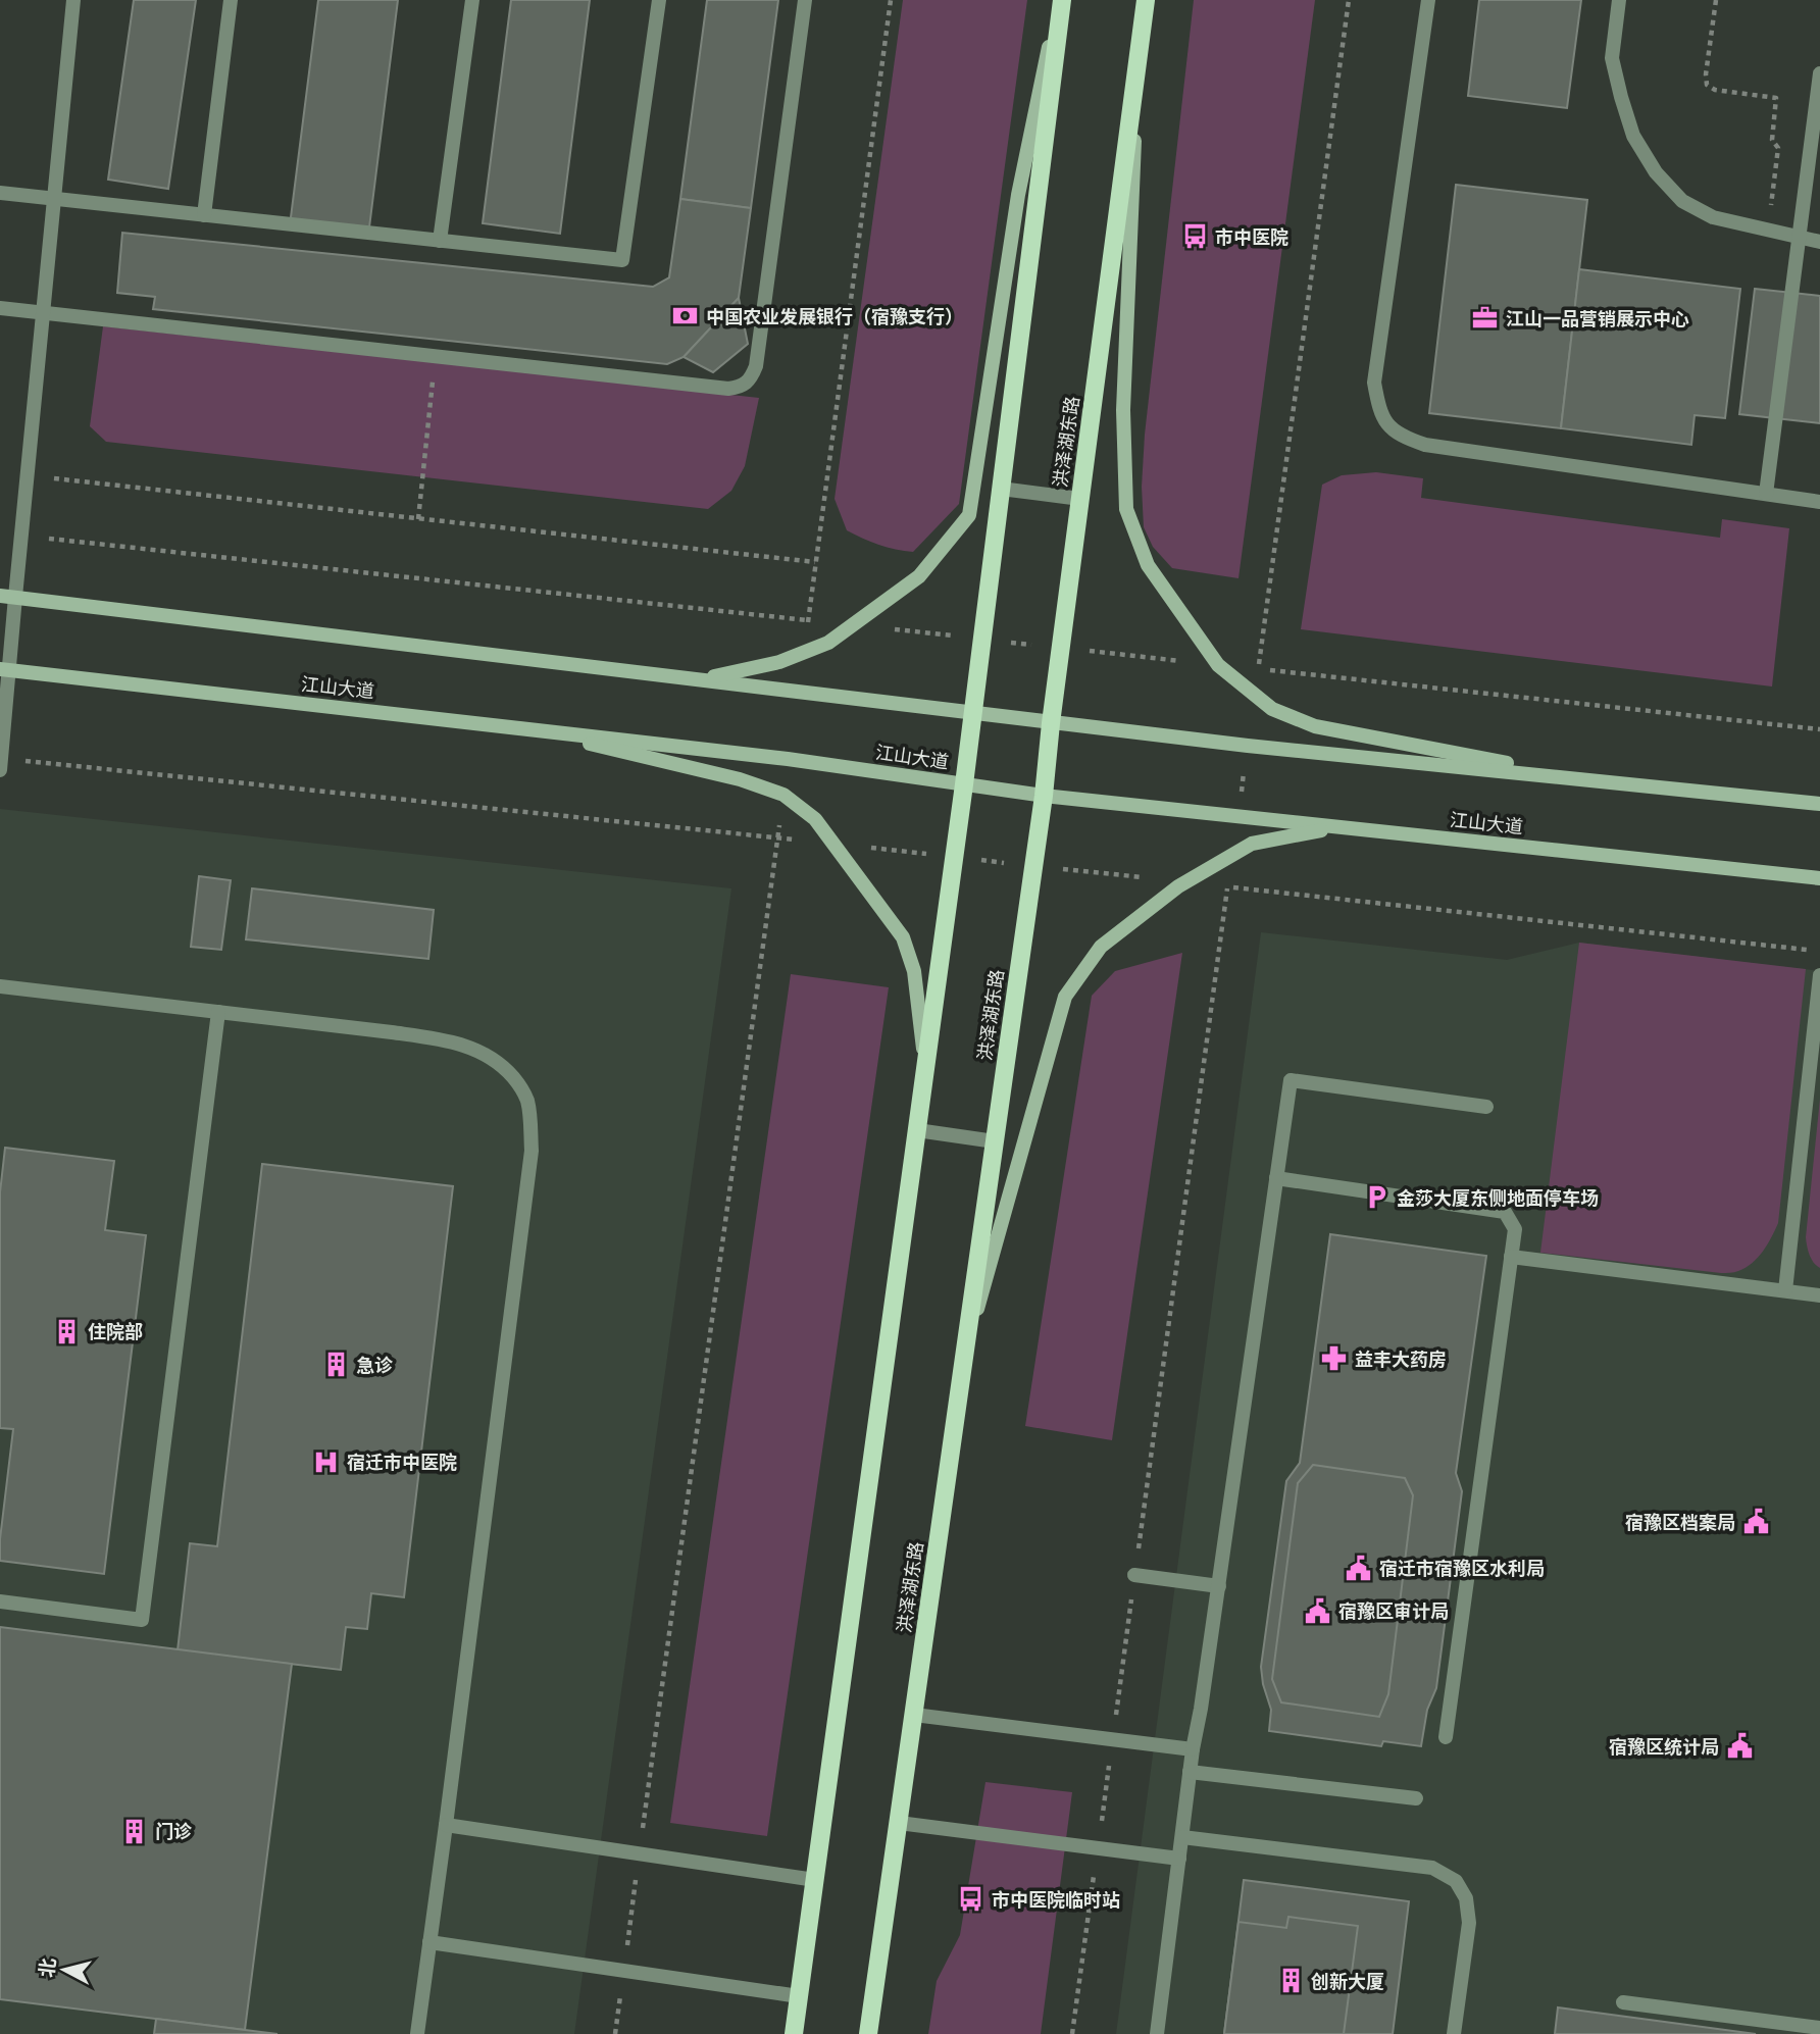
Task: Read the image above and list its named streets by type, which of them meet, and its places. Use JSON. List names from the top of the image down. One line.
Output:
{"streets":{"main road":["洪泽湖东路","江山大道"]},"crossings":[["洪泽湖东路","江山大道"]],"places":{"bus stop":["市中医院","市中医院临时站"],"bank":["中国农业发展银行（宿豫支行）"],"office":["江山一品营销展示中心"],"parking":["金莎大厦东侧地面停车场"],"building":["住院部","急诊","门诊","创新大厦"],"pharmacy":["益丰大药房"],"hospital":["宿迁市中医院"],"public building":["宿豫区档案局","宿迁市宿豫区水利局","宿豫区审计局","宿豫区统计局"]},"north":"left"}
